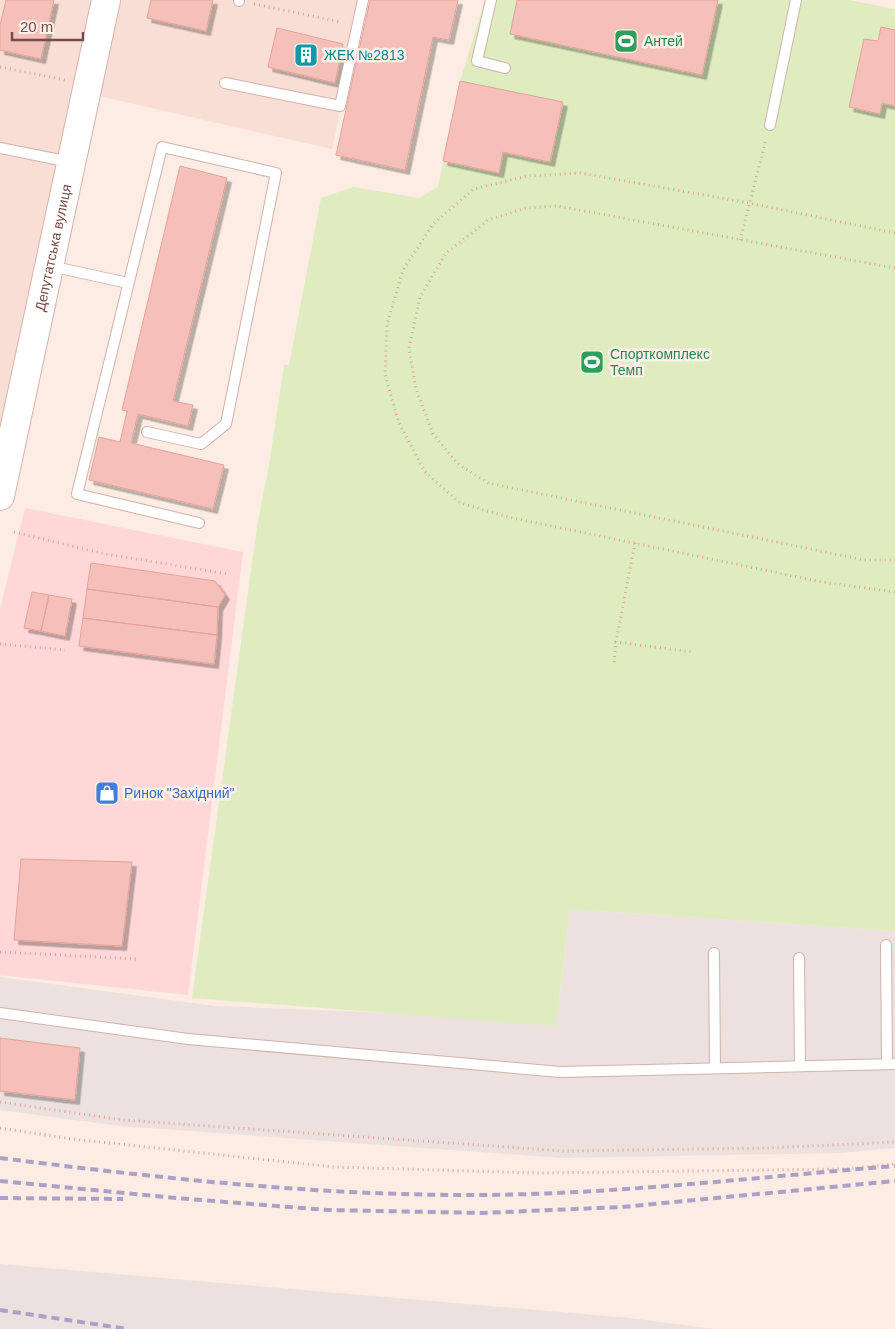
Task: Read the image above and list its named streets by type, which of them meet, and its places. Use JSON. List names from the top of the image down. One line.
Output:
{"streets":{"main road":["Депутатська вулиця"]},"places":{"sports":["Антей","Спорткомплекс Темп"],"building":["ЖЕК №2813"],"shop":["Ринок \"Західний\""]},"scale_bar":"20 m"}
